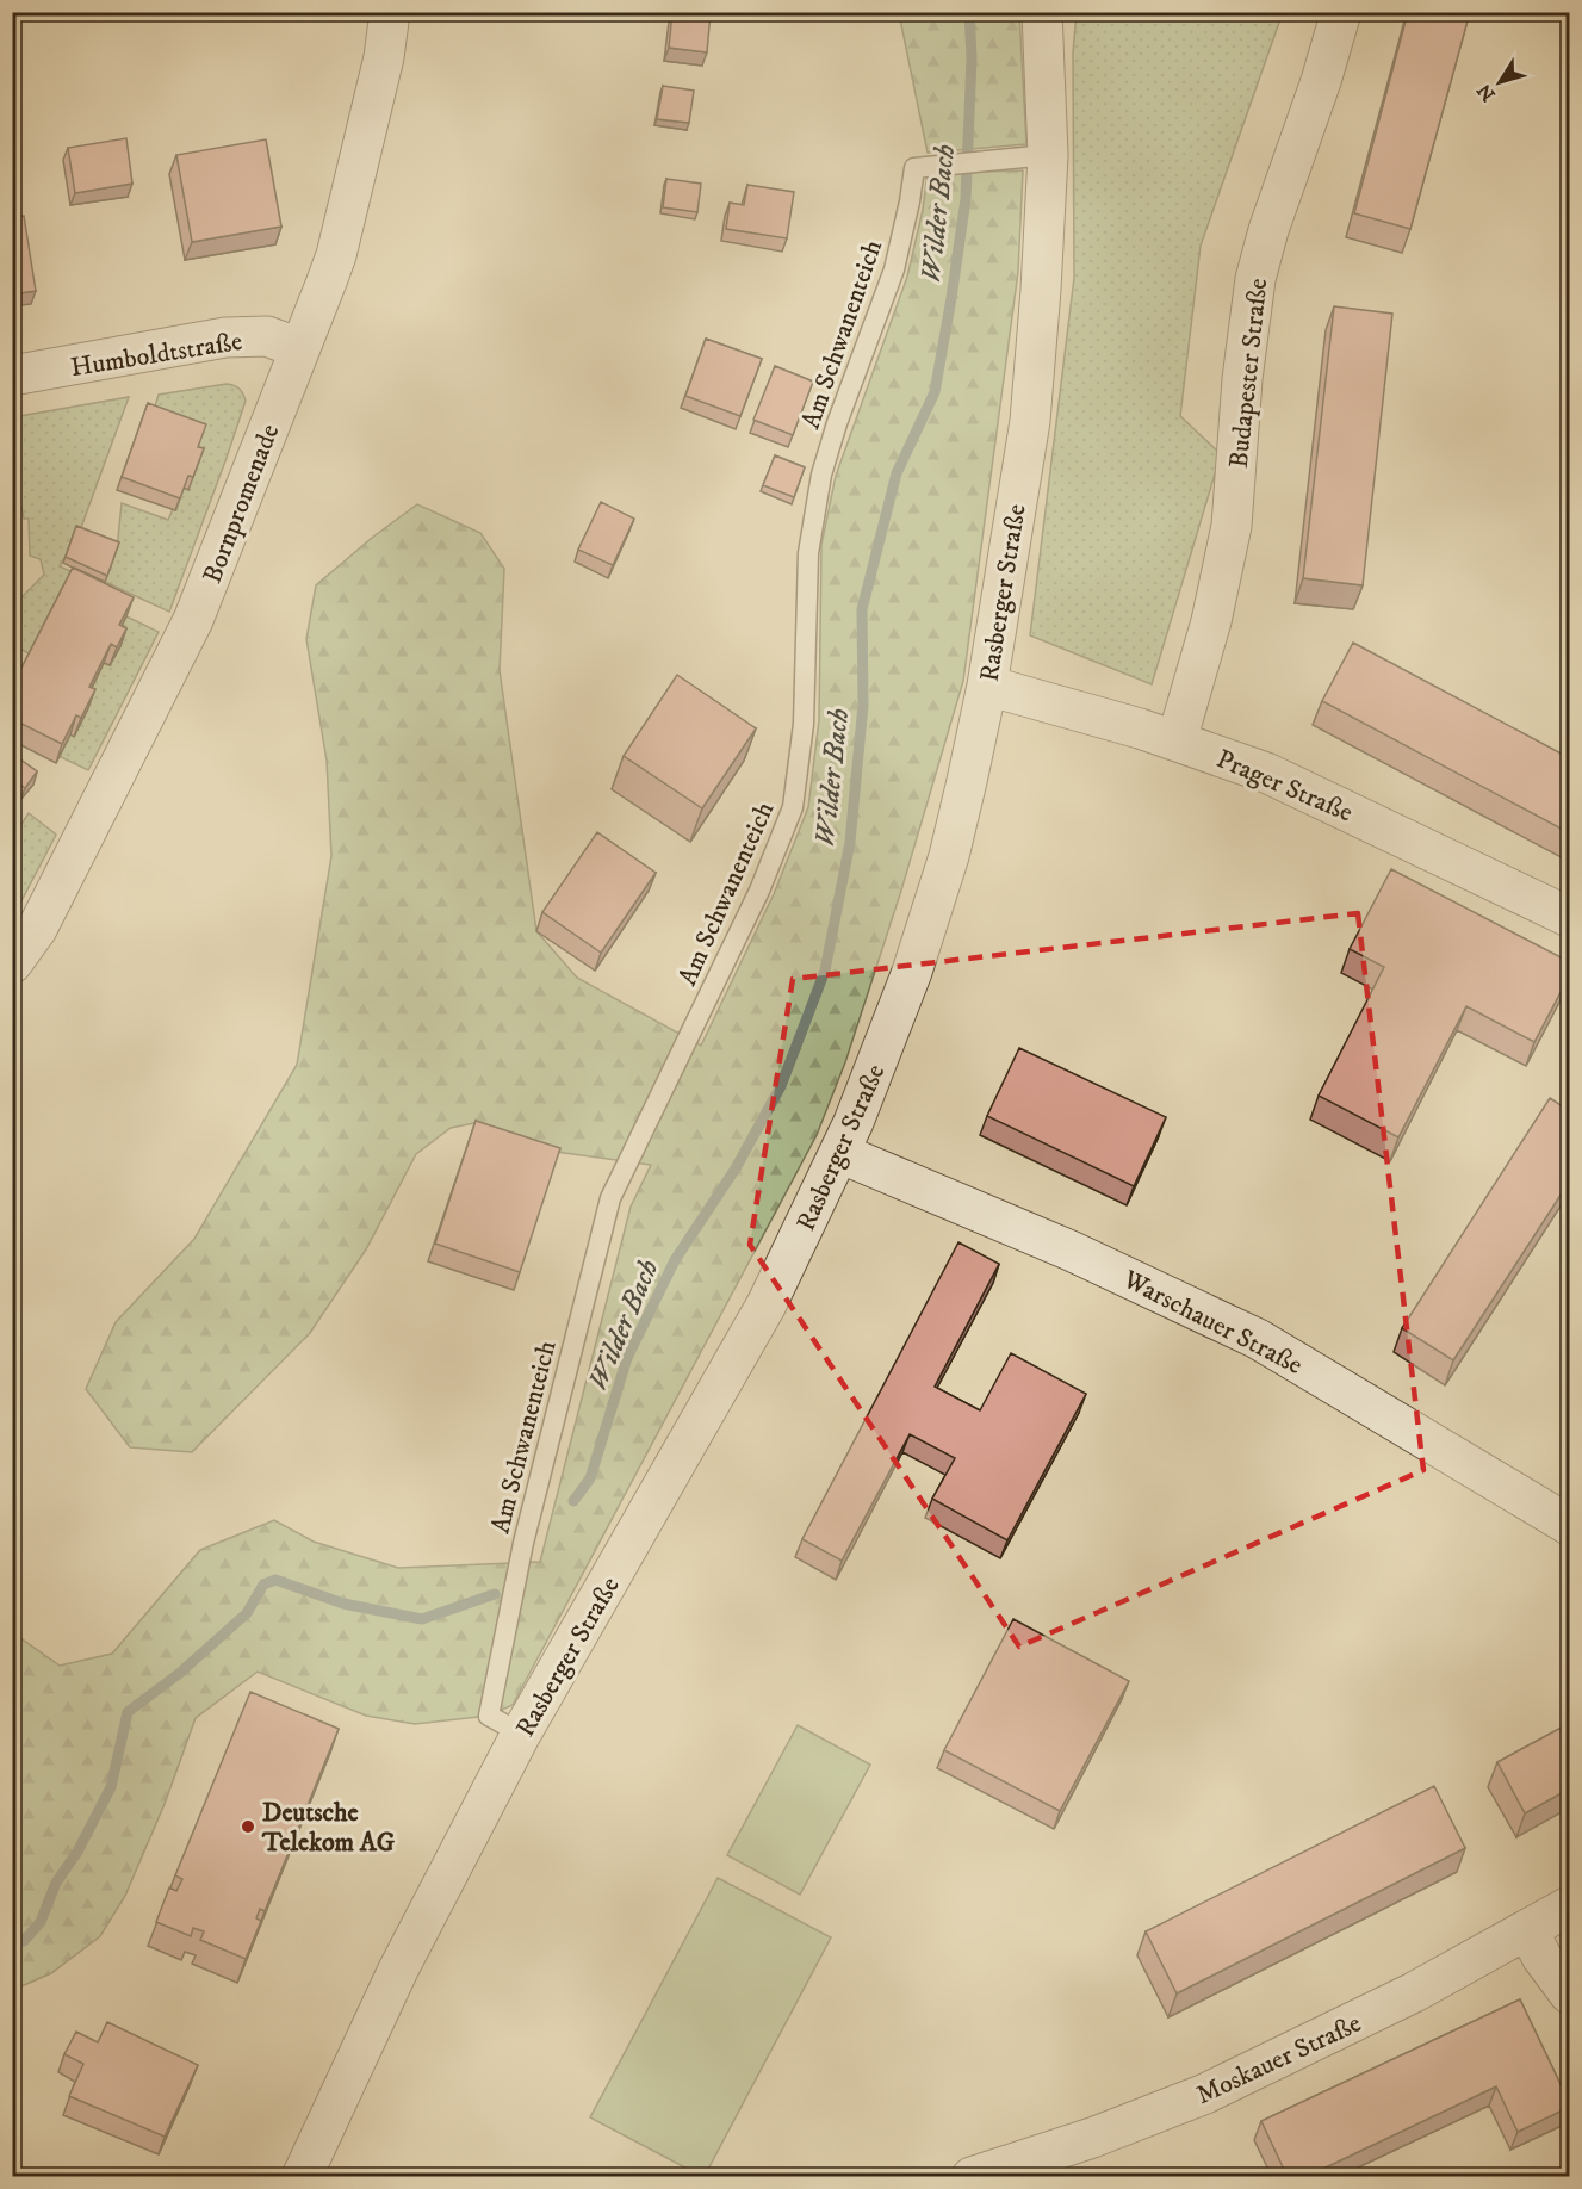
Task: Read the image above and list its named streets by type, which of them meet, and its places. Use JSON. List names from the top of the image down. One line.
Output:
{"streets":{"street":["Humboldtstraße","Budapester Straße","Bornpromenade","Rasberger Straße","Prager Straße","Warschauer Straße","Moskauer Straße"],"lane":["Am Schwanenteich"]},"crossings":[["Am Schwanenteich","Rasberger Straße"],["Humboldtstraße","Bornpromenade"],["Budapester Straße","Prager Straße"],["Rasberger Straße","Prager Straße"],["Rasberger Straße","Warschauer Straße"]],"water":["Wilder Bach"],"places":["Deutsche Telekom AG"],"north":"bottom left"}
